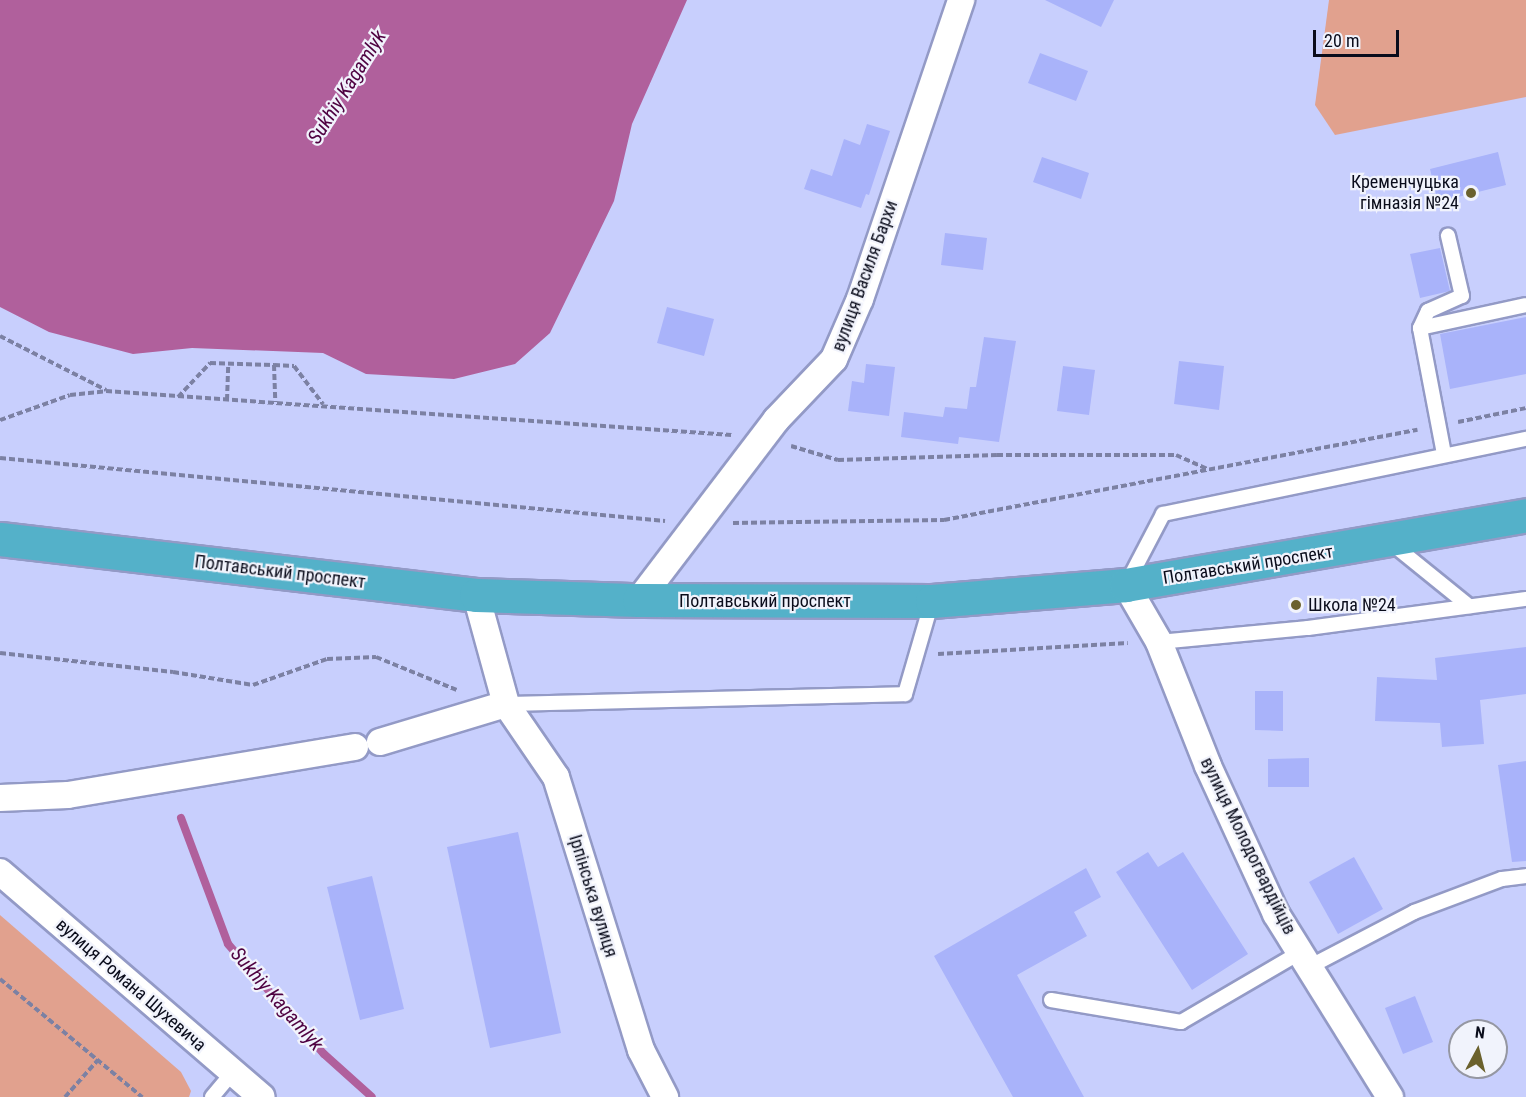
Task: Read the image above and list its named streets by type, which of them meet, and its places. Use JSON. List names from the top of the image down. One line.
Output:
{"streets":{"highway":["Полтавський проспект"],"street":["вулиця Василя Бархи","вулиця Молодогвардійців","Ірпінська вулиця","вулиця Романа Шухевича"]},"crossings":[["вулиця Василя Бархи","Полтавський проспект"],["Полтавський проспект","вулиця Молодогвардійців"],["Полтавський проспект","Ірпінська вулиця"]],"water":["Sukhiy Kagamlyk"],"places":["Кременчуцька гімназія №24","Школа №24"],"scale_bar":"20 m","north":"top"}
